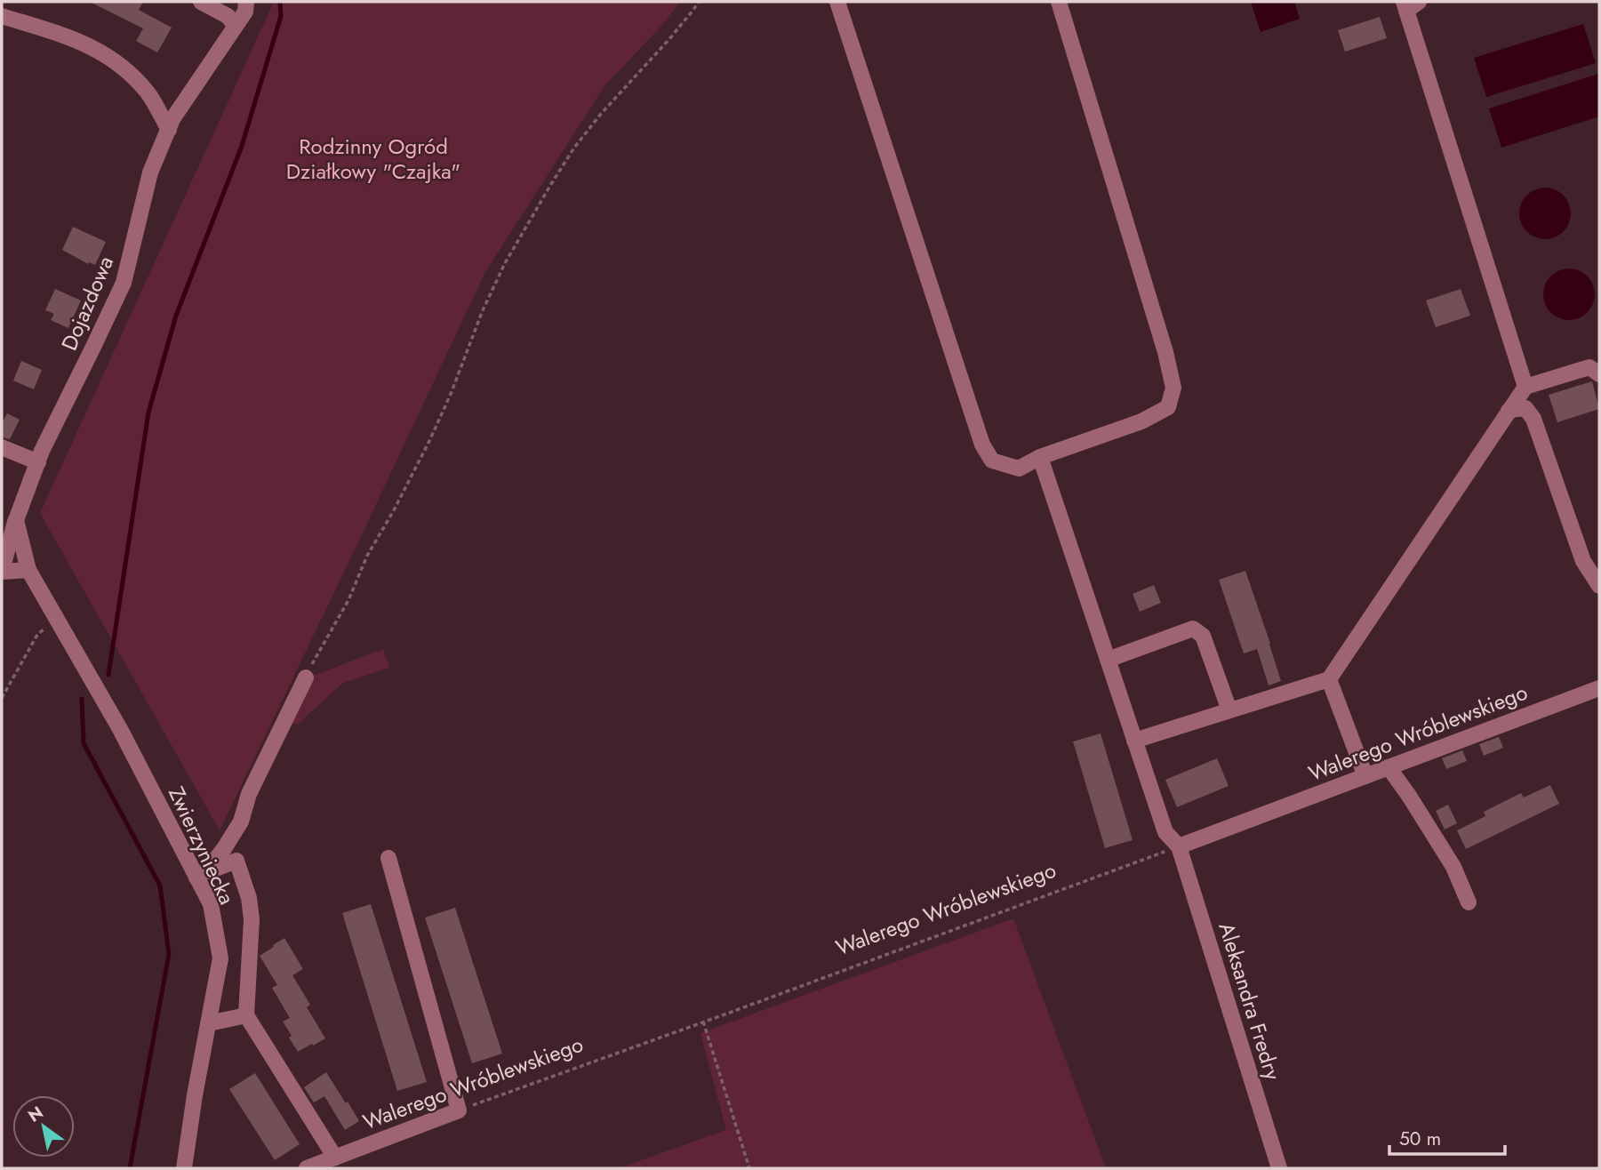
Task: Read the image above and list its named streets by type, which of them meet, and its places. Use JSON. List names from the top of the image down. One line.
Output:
{"streets":{"street":["Dojazdowa","Walerego Wróblewskiego","Zwierzyniecka","Aleksandra Fredry"]},"crossings":[["Walerego Wróblewskiego","Aleksandra Fredry"]],"parks":["Rodzinny Ogród Działkowy \"Czajka\""],"scale_bar":"50 m","north":"top left"}
